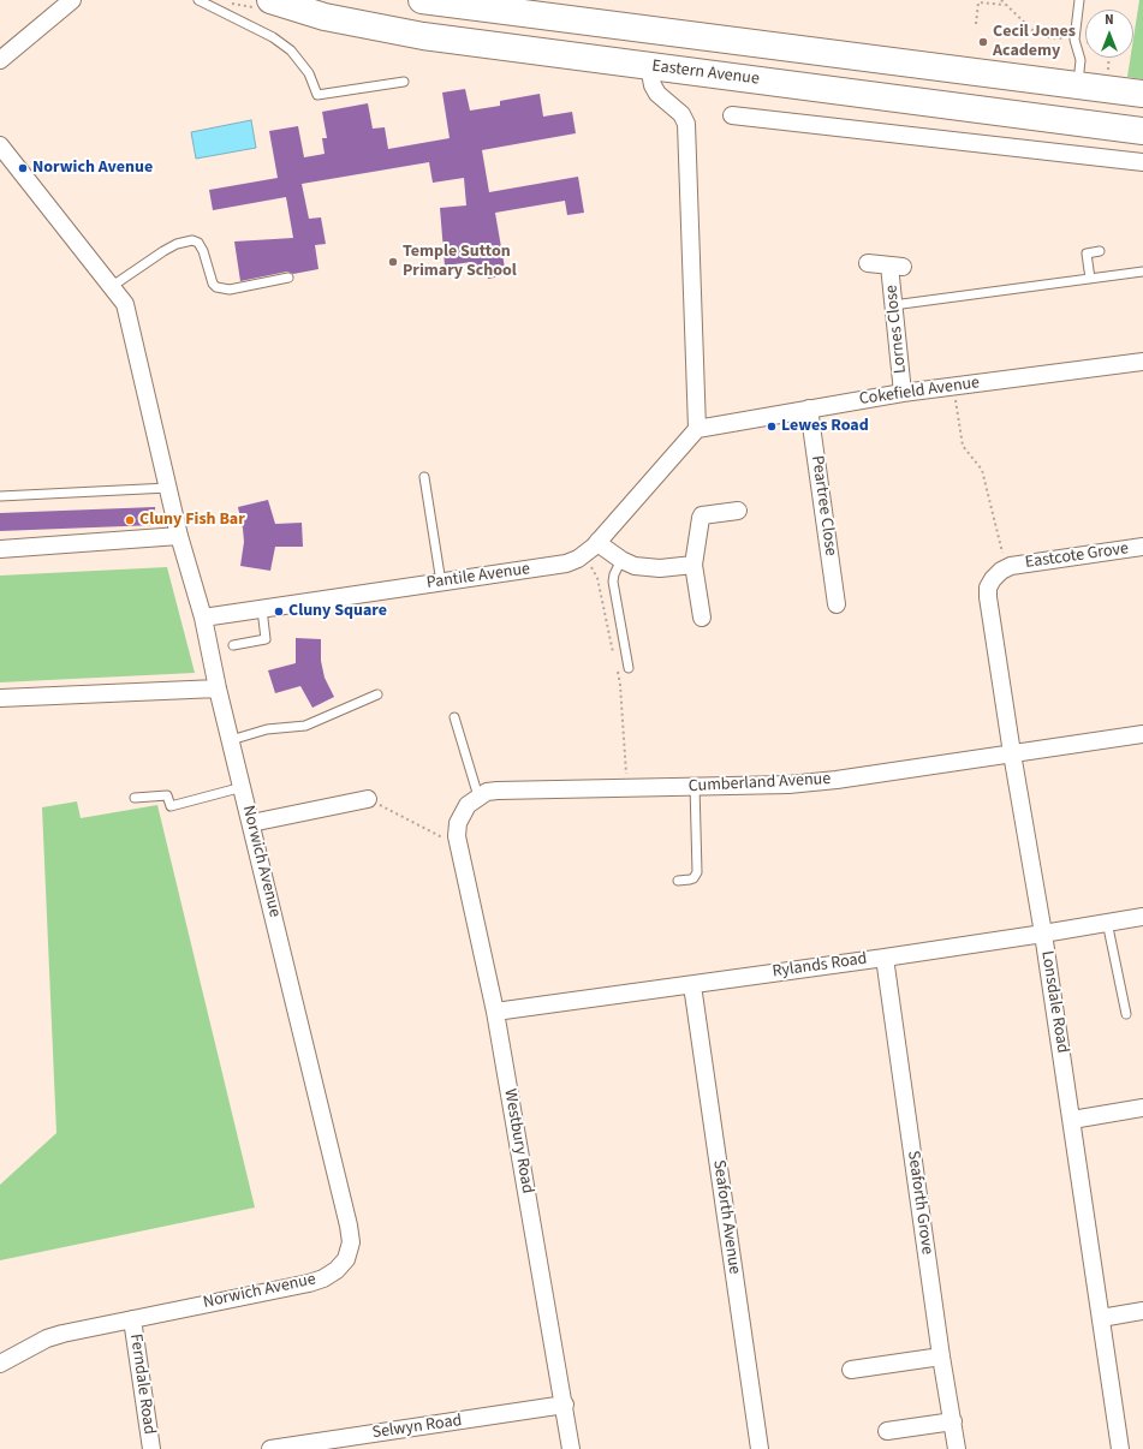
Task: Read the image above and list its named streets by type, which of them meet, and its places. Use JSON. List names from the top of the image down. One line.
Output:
{"streets":{"main road":["Eastern Avenue"],"street":["Lornes Close","Cokefield Avenue","Peartree Close","Eastcote Grove","Pantile Avenue","Cumberland Avenue","Norwich Avenue","Rylands Road","Lonsdale Road","Westbury Road","Seaforth Grove","Seaforth Avenue","Ferndale Road","Selwyn Road"]},"crossings":[["Lornes Close","Cokefield Avenue"],["Cokefield Avenue","Peartree Close"],["Cokefield Avenue","Pantile Avenue"],["Eastcote Grove","Lonsdale Road"],["Pantile Avenue","Norwich Avenue"],["Cumberland Avenue","Lonsdale Road"],["Norwich Avenue","Ferndale Road"],["Rylands Road","Lonsdale Road"],["Rylands Road","Westbury Road"],["Rylands Road","Seaforth Grove"],["Rylands Road","Seaforth Avenue"],["Westbury Road","Selwyn Road"]],"places":["Cecil Jones Academy","Norwich Avenue","Temple Sutton Primary School","Lewes Road","Cluny Fish Bar","Cluny Square"],"north":"top"}
